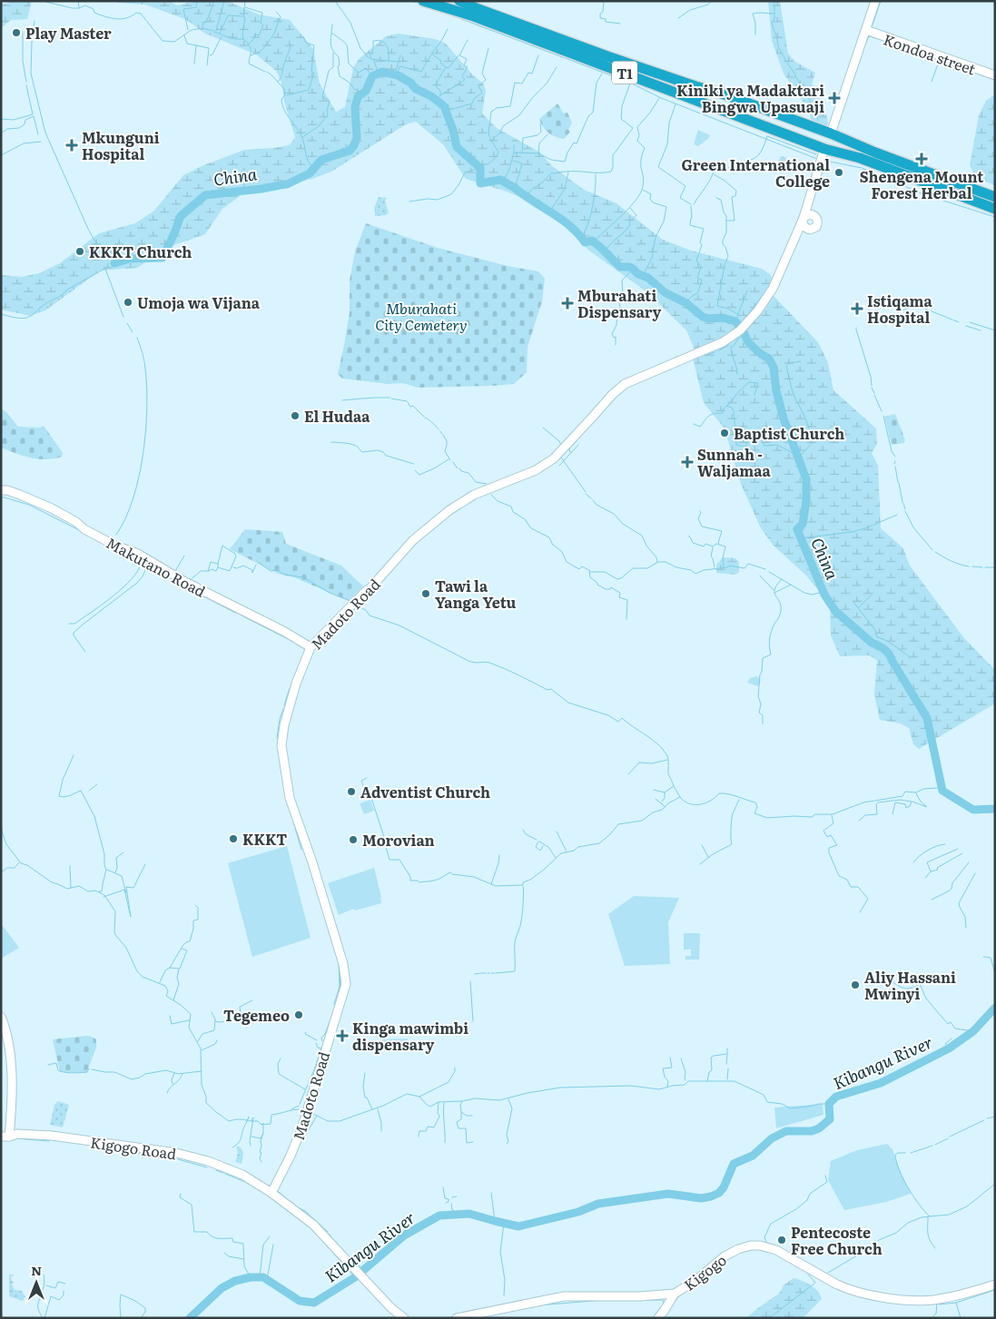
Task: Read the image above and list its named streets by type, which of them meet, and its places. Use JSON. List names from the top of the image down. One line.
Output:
{"streets":{"highway":["T1"],"main road":["Kondoa street","Makutano Road","Madoto Road","Kigogo Road","Kigogo"]},"crossings":[["Makutano Road","Madoto Road"],["Madoto Road","Kigogo Road"]],"water":["China","Kibangu River"],"parks":["Mburahati City Cemetery"],"places":{"other":["Play Master","Green International College","KKKT Church","Umoja wa Vijana","El Hudaa","Baptist Church","Tawi la Yanga Yetu","Adventist Church","KKKT","Morovian","Aliy Hassani Mwinyi","Tegemeo","Pentecoste Free Church"],"health":["Kiniki ya Madaktari Bingwa Upasuaji","Mkunguni Hospital","Shengena Mount Forest Herbal","Mburahati Dispensary","Istiqama Hospital","Sunnah - Waljamaa","Kinga mawimbi dispensary"]},"north":"top"}
